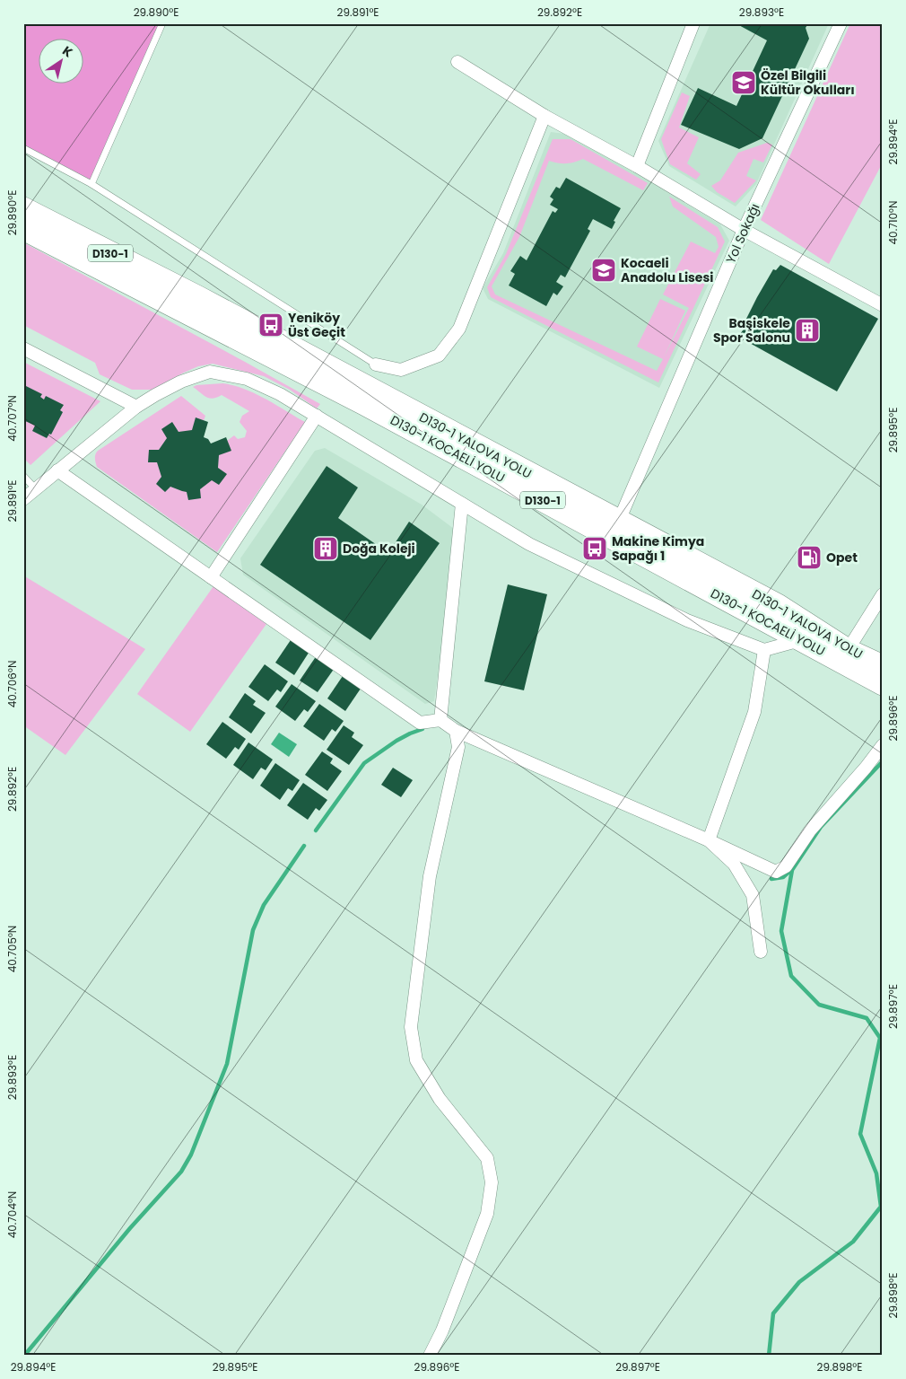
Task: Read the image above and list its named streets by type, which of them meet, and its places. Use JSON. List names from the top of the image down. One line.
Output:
{"streets":{"highway":["D130-1","D130-1 YALOVA YOLU","D130-1 KOCAELİ YOLU"],"street":["Yol Sokağı"]},"crossings":[["Yol Sokağı","D130-1 YALOVA YOLU"],["D130-1 YALOVA YOLU","D130-1 KOCAELİ YOLU"]],"places":{"school or university":["Özel Bilgili Kültür Okulları","Kocaeli Anadolu Lisesi"],"bus stop":["Yeniköy Üst Geçit","Makine Kimya Sapağı 1"],"building":["Başiskele Spor Salonu","Doğa Koleji"],"fuel station":["Opet"]},"north":"top right","coordinates":["29.890°E","29.891°E","29.892°E","29.893°E","29.894°E","40.710°N","40.707°N","29.895°E","40.706°N","29.896°E","40.705°N","29.897°E","40.704°N","29.898°E"]}
